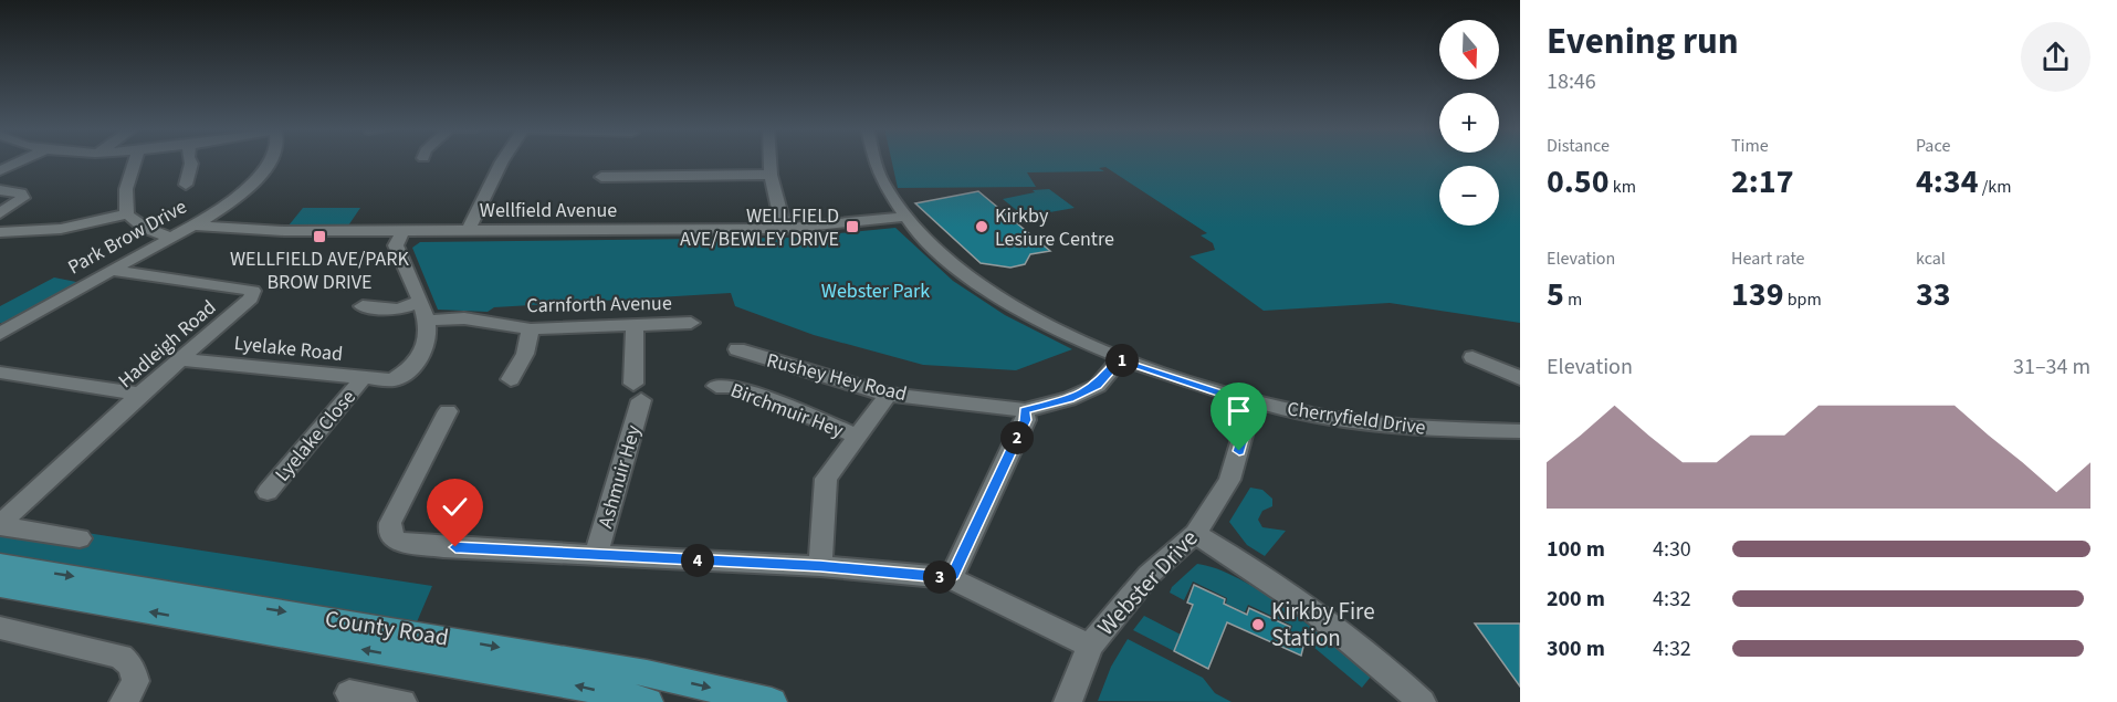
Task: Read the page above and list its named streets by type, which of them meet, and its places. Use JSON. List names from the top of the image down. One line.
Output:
{"streets":{"main road":["County Road"],"street":["Wellfield Avenue","Park Brow Drive","Carnforth Avenue","Hadleigh Road","Lyelake Road","Rushey Hey Road","Birchmuir Hey","Cherryfield Drive","Lyelake Close","Ashmuir Hey","Webster Drive"]},"crossings":[["Wellfield Avenue","Park Brow Drive"],["Wellfield Avenue","Cherryfield Drive"],["Park Brow Drive","Hadleigh Road"],["Carnforth Avenue","Lyelake Road"],["Carnforth Avenue","Ashmuir Hey"],["Hadleigh Road","Lyelake Road"],["Lyelake Road","Lyelake Close"],["Rushey Hey Road","Cherryfield Drive"],["Cherryfield Drive","Webster Drive"]],"parks":["Webster Park"],"places":{"transit":["WELLFIELD AVE/BEWLEY DRIVE","WELLFIELD AVE/PARK BROW DRIVE"],"other":["Kirkby Lesiure Centre","Kirkby Fire Station"]},"north":"bottom","page":{"heading":["Evening run","18:46"],"map_buttons":["+","−"],"stats":[["Distance","0.50 km"],["Time","2:17"],["Pace","4:34 /km"],["Elevation","5 m"],["Heart rate","139 bpm"],["kcal","33"]],"chart":["Elevation","31–34 m"],"pins":["1","2","4","3"],"list":[{"name":"100 m","note":"4:30"},{"name":"200 m","note":"4:32"},{"name":"300 m","note":"4:32"}]}}
